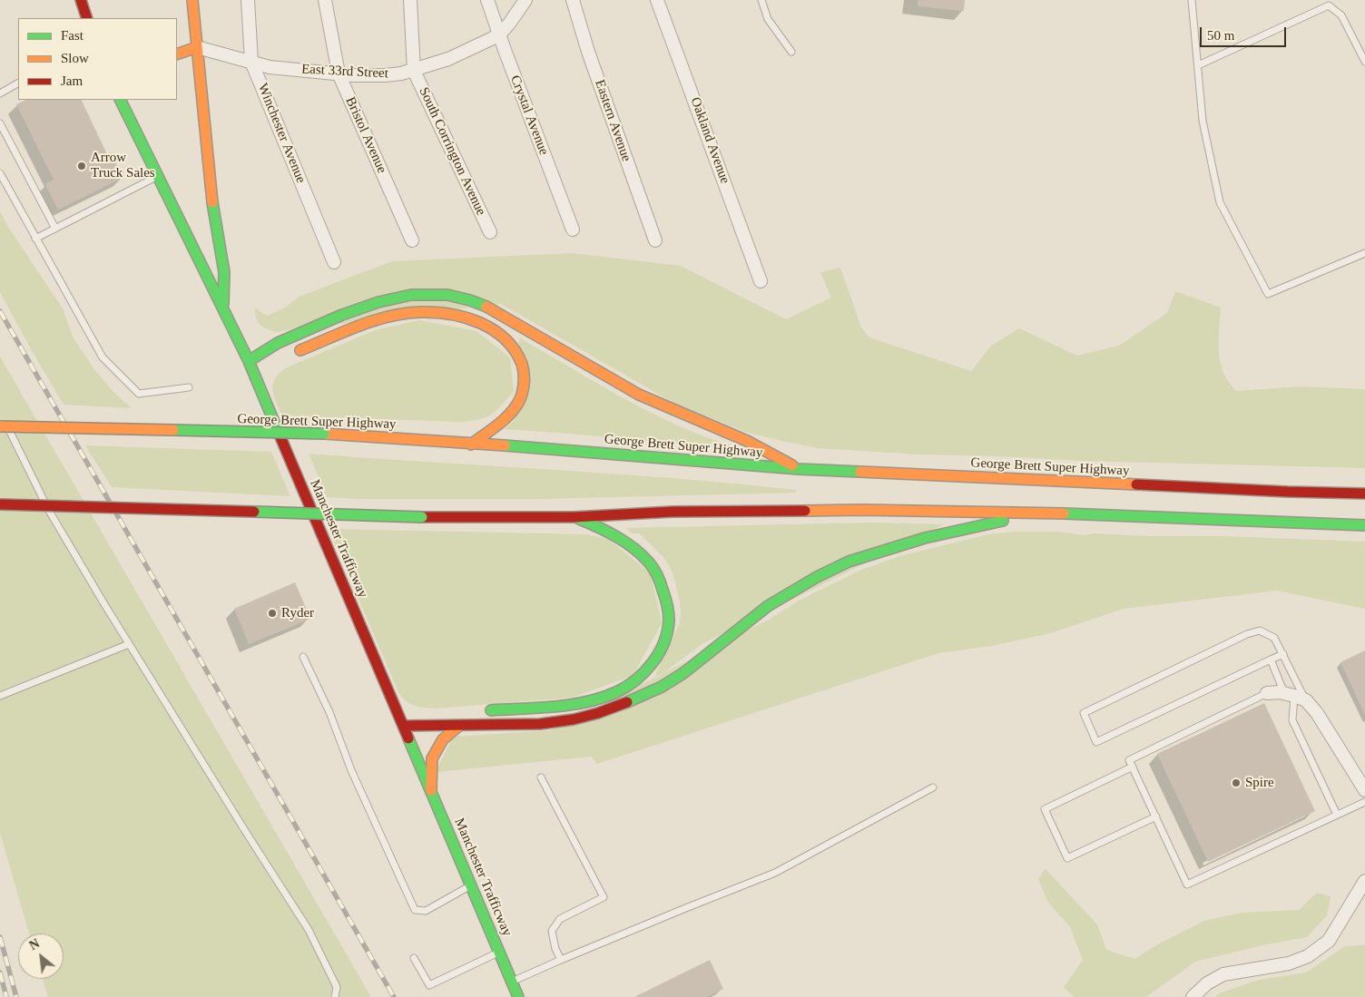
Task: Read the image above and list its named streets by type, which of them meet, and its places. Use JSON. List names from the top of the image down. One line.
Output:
{"streets":{"main road":["George Brett Super Highway","Manchester Trafficway"],"street":["East 33rd Street","Crystal Avenue","Eastern Avenue","Winchester Avenue","Bristol Avenue","Oakland Avenue","South Corrington Avenue"]},"crossings":[["East 33rd Street","Crystal Avenue"],["East 33rd Street","Winchester Avenue"],["East 33rd Street","Bristol Avenue"],["East 33rd Street","South Corrington Avenue"]],"places":["Arrow Truck Sales","Ryder","Spire"],"legend":["Fast","Slow","Jam"],"scale_bar":"50 m","north":"top left"}
